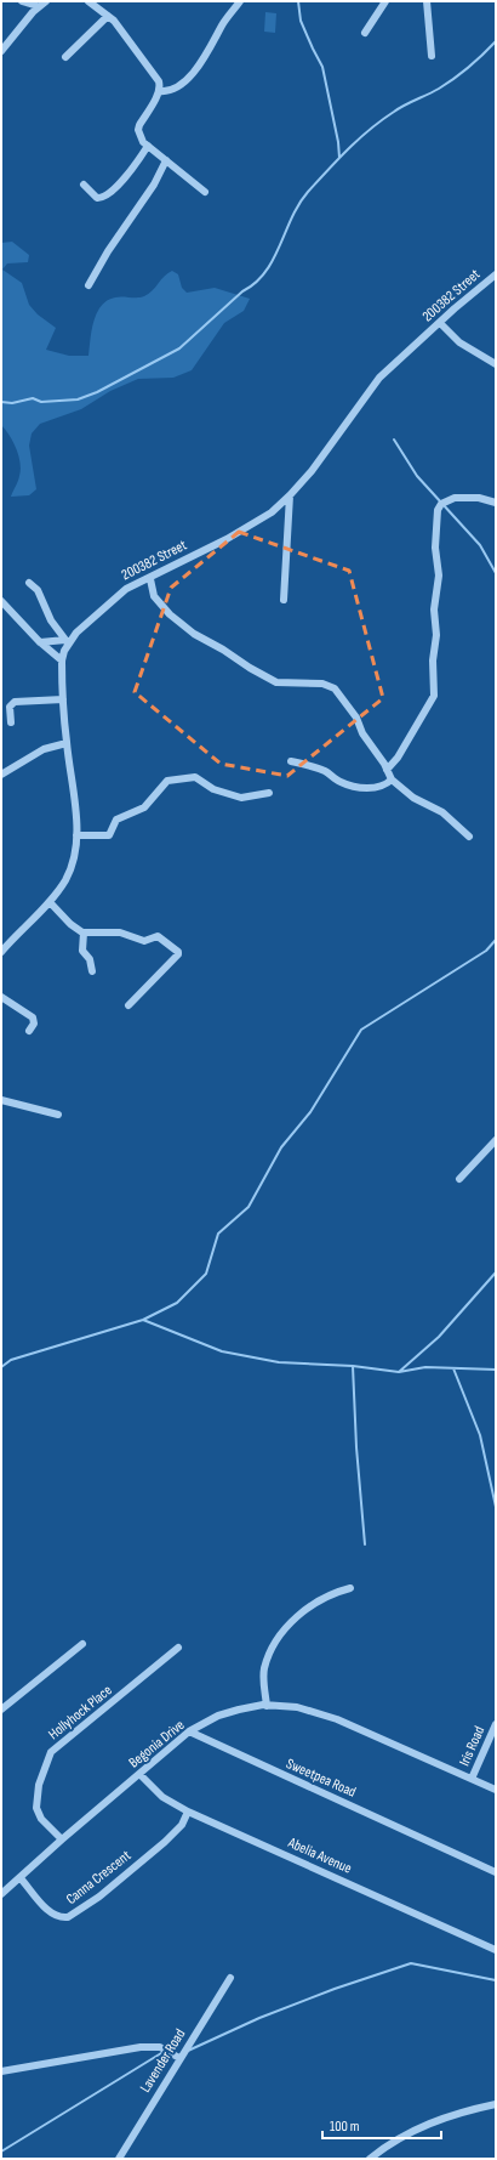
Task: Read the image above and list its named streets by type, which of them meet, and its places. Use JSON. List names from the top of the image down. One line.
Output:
{"streets":{"street":["200382 Street","Hollyhock Place","Begonia Drive","Iris Road","Sweetpea Road","Abelia Avenue","Canna Crescent","Lavender Road"]},"crossings":[["Hollyhock Place","Begonia Drive"],["Begonia Drive","Iris Road"],["Begonia Drive","Sweetpea Road"],["Begonia Drive","Abelia Avenue"],["Begonia Drive","Canna Crescent"],["Abelia Avenue","Canna Crescent"]],"scale_bar":"100 m"}
